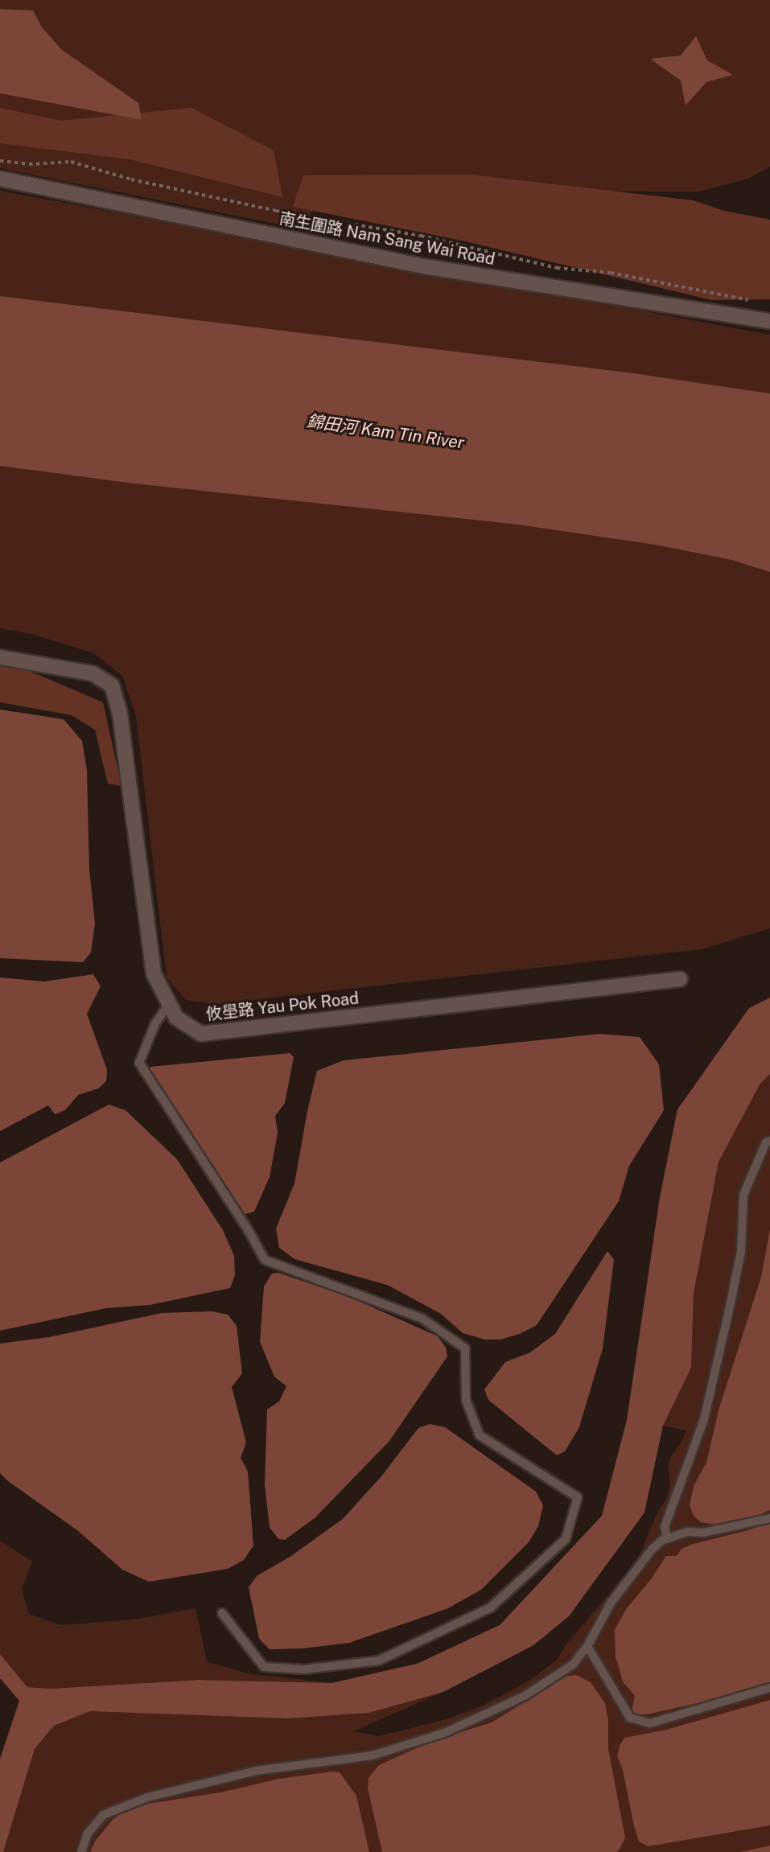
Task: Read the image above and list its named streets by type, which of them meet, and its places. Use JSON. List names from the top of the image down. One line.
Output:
{"streets":{"street":["南生圍路 Nam Sang Wai Road","攸壆路 Yau Pok Road"]},"water":["錦田河 Kam Tin River"]}
